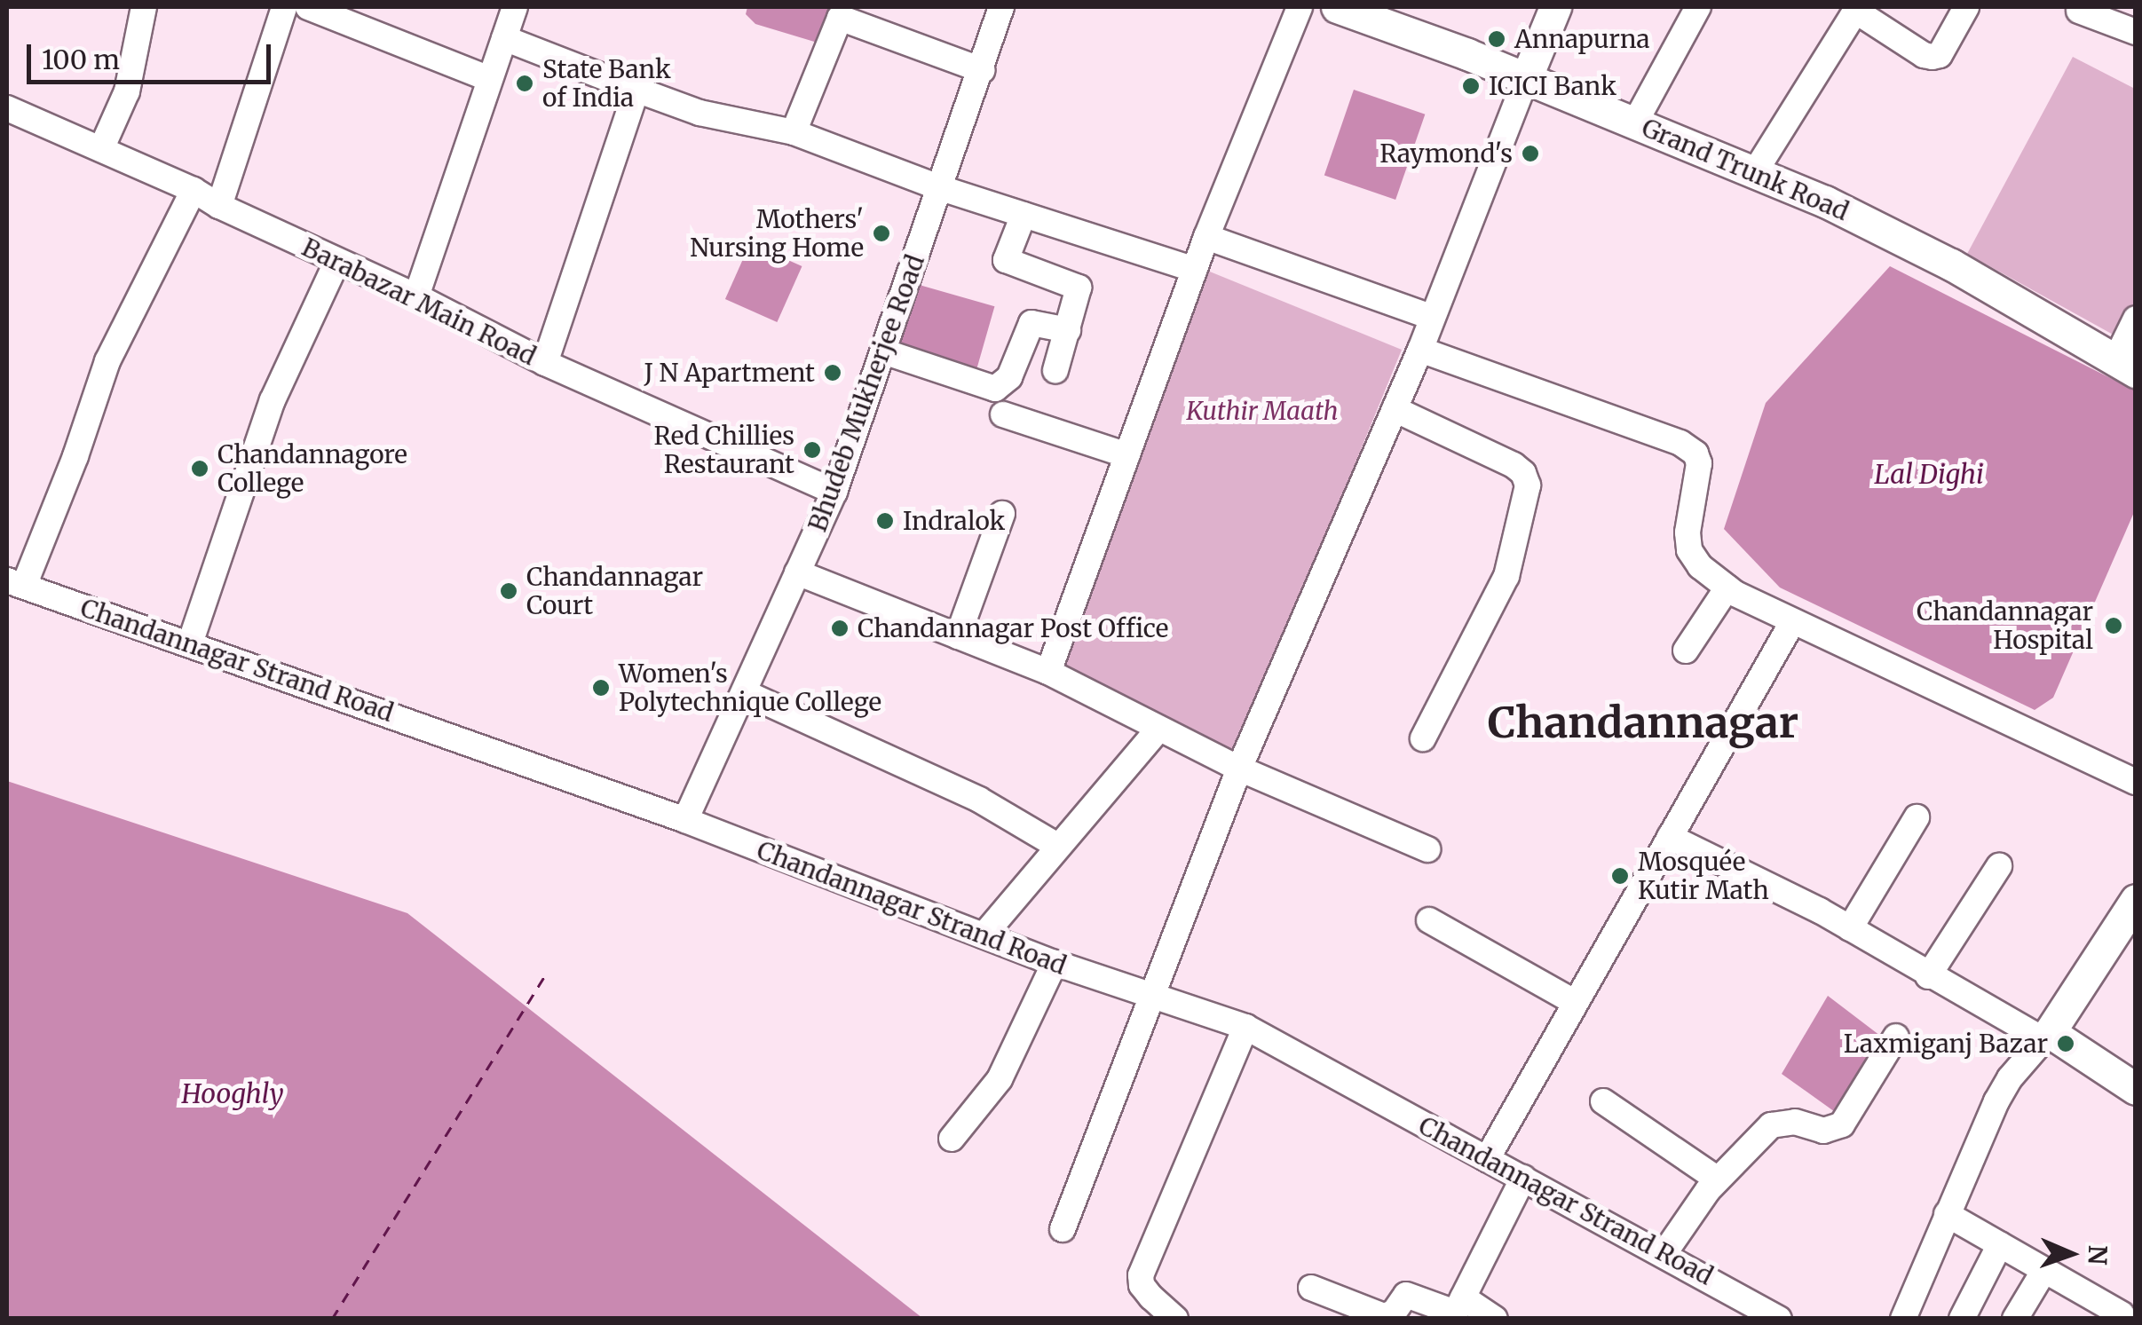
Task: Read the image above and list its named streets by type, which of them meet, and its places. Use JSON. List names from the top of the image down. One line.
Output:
{"streets":{"main road":["Grand Trunk Road"],"street":["Barabazar Main Road","Bhudeb Mukherjee Road","Chandannagar Strand Road"]},"crossings":[["Barabazar Main Road","Bhudeb Mukherjee Road"],["Bhudeb Mukherjee Road","Chandannagar Strand Road"]],"districts":["Chandannagar"],"water":["Lal Dighi","Hooghly"],"parks":["Kuthir Maath"],"places":["Annapurna","State Bank of India","ICICI Bank","Raymond's","Mothers' Nursing Home","J N Apartment","Red Chillies Restaurant","Chandannagore College","Indralok","Chandannagar Court","Chandannagar Hospital","Chandannagar Post Office","Women's Polytechnique College","Mosquée Kutir Math","Laxmiganj Bazar"],"scale_bar":"100 m","north":"right"}
